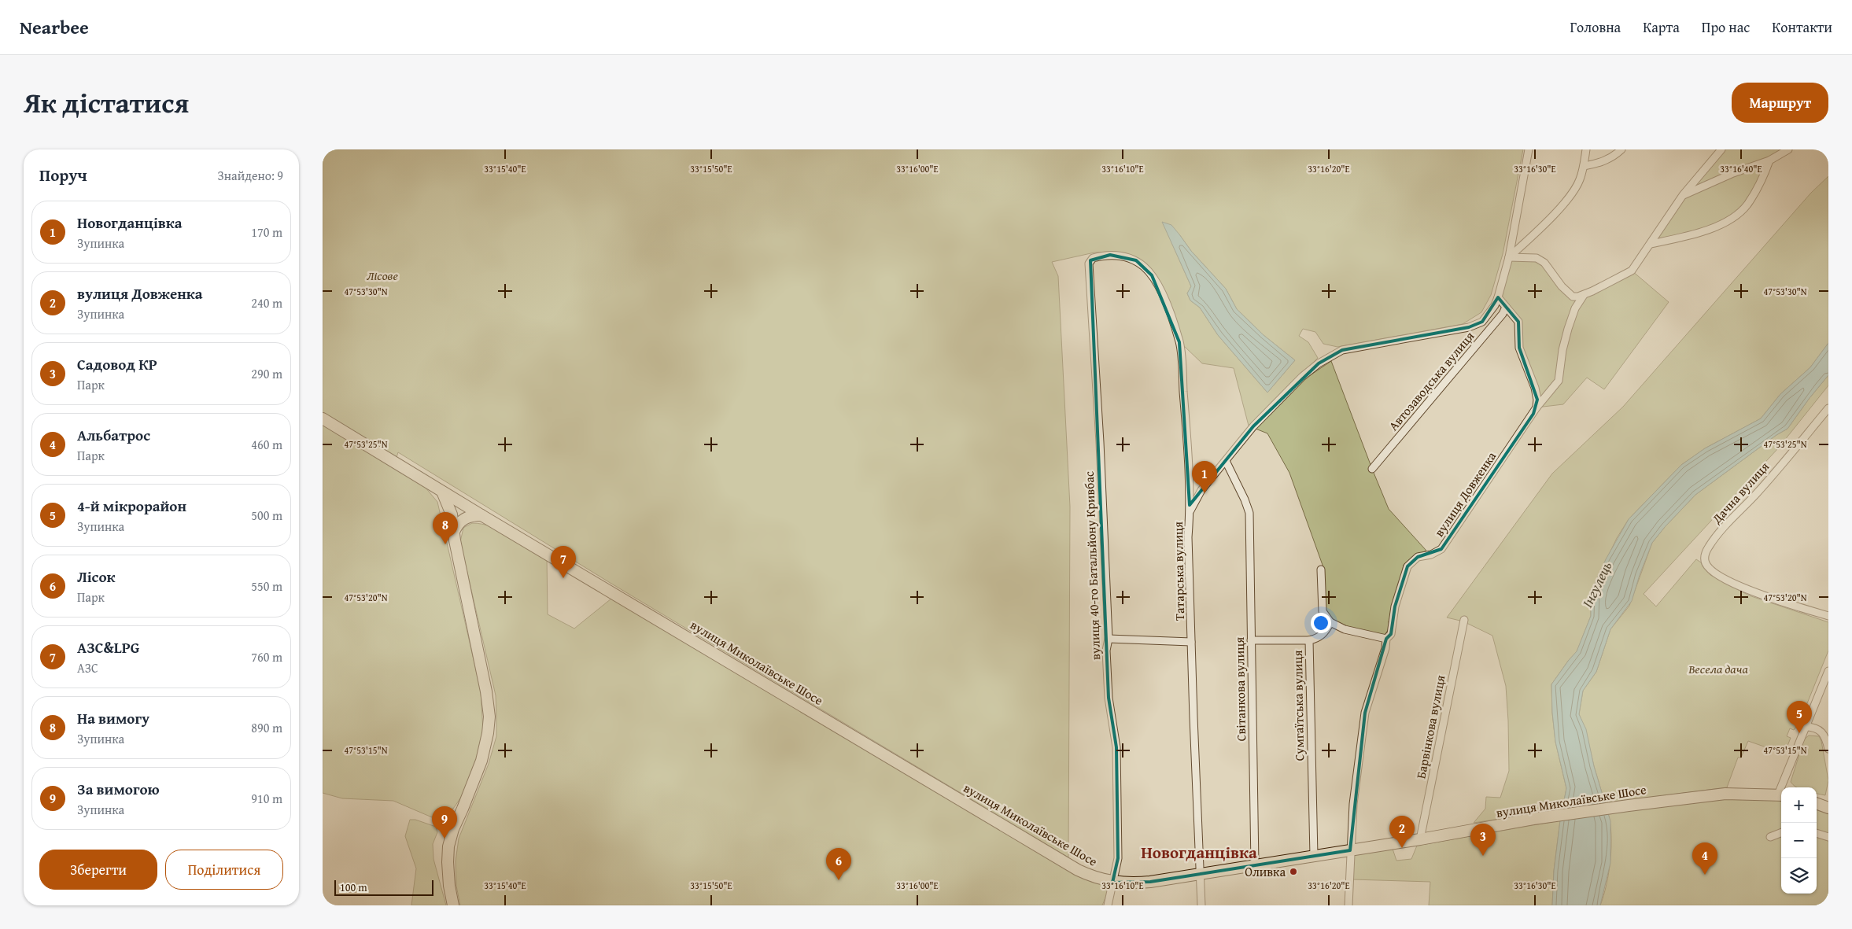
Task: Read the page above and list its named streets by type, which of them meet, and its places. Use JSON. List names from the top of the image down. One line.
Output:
{"streets":{"main road":["вулиця Миколаївське Шосе"],"street":["Автозаводська вулиця","Дачна вулиця","вулиця Довженка","вулиця 40-го Батальйону Кривбас","Татарська вулиця","Світанкова вулиця","Сумгаїтська вулиця","Барвінкова вулиця"]},"crossings":[["вулиця Довженка","вулиця Миколаївське Шосе"],["вулиця 40-го Батальйону Кривбас","Татарська вулиця"],["вулиця 40-го Батальйону Кривбас","вулиця Миколаївське Шосе"],["Татарська вулиця","вулиця Миколаївське Шосе"],["вулиця Миколаївське Шосе","Світанкова вулиця"],["вулиця Миколаївське Шосе","Сумгаїтська вулиця"],["вулиця Миколаївське Шосе","Барвінкова вулиця"]],"districts":["Новогданцівка"],"water":["Інгулець"],"parks":["Лісове","Весела дача"],"places":["Оливка"],"scale_bar":"100 m","page":{"header":"Nearbee","nav":["Головна","Карта","Про нас","Контакти"],"title":"Як дістатися","buttons":["Маршрут",["Зберегти","Поділитися"]],"heading":["Поруч","Знайдено: 9"],"list":[{"mark":"1","name":"Новогданцівка","note":"Зупинка","value":"170 m"},{"mark":"2","name":"вулиця Довженка","note":"Зупинка","value":"240 m"},{"mark":"3","name":"Садовод КР","note":"Парк","value":"290 m"},{"mark":"4","name":"Альбатрос","note":"Парк","value":"460 m"},{"mark":"5","name":"4-й мікрорайон","note":"Зупинка","value":"500 m"},{"mark":"6","name":"Лісок","note":"Парк","value":"550 m"},{"mark":"7","name":"АЗС&LPG","note":"АЗС","value":"760 m"},{"mark":"8","name":"На вимогу","note":"Зупинка","value":"890 m"},{"mark":"9","name":"За вимогою","note":"Зупинка","value":"910 m"}],"pins":["1","8","7","5","9","2","3","4","6"],"map_buttons":["+","−"],"scale":"100 m"},"coordinates":["33°15'40\"E","33°15'50\"E","33°16'00\"E","33°16'10\"E","33°16'20\"E","33°16'30\"E","33°16'40\"E","47°53'30\"N","47°53'25\"N","47°53'20\"N","47°53'15\"N"]}
